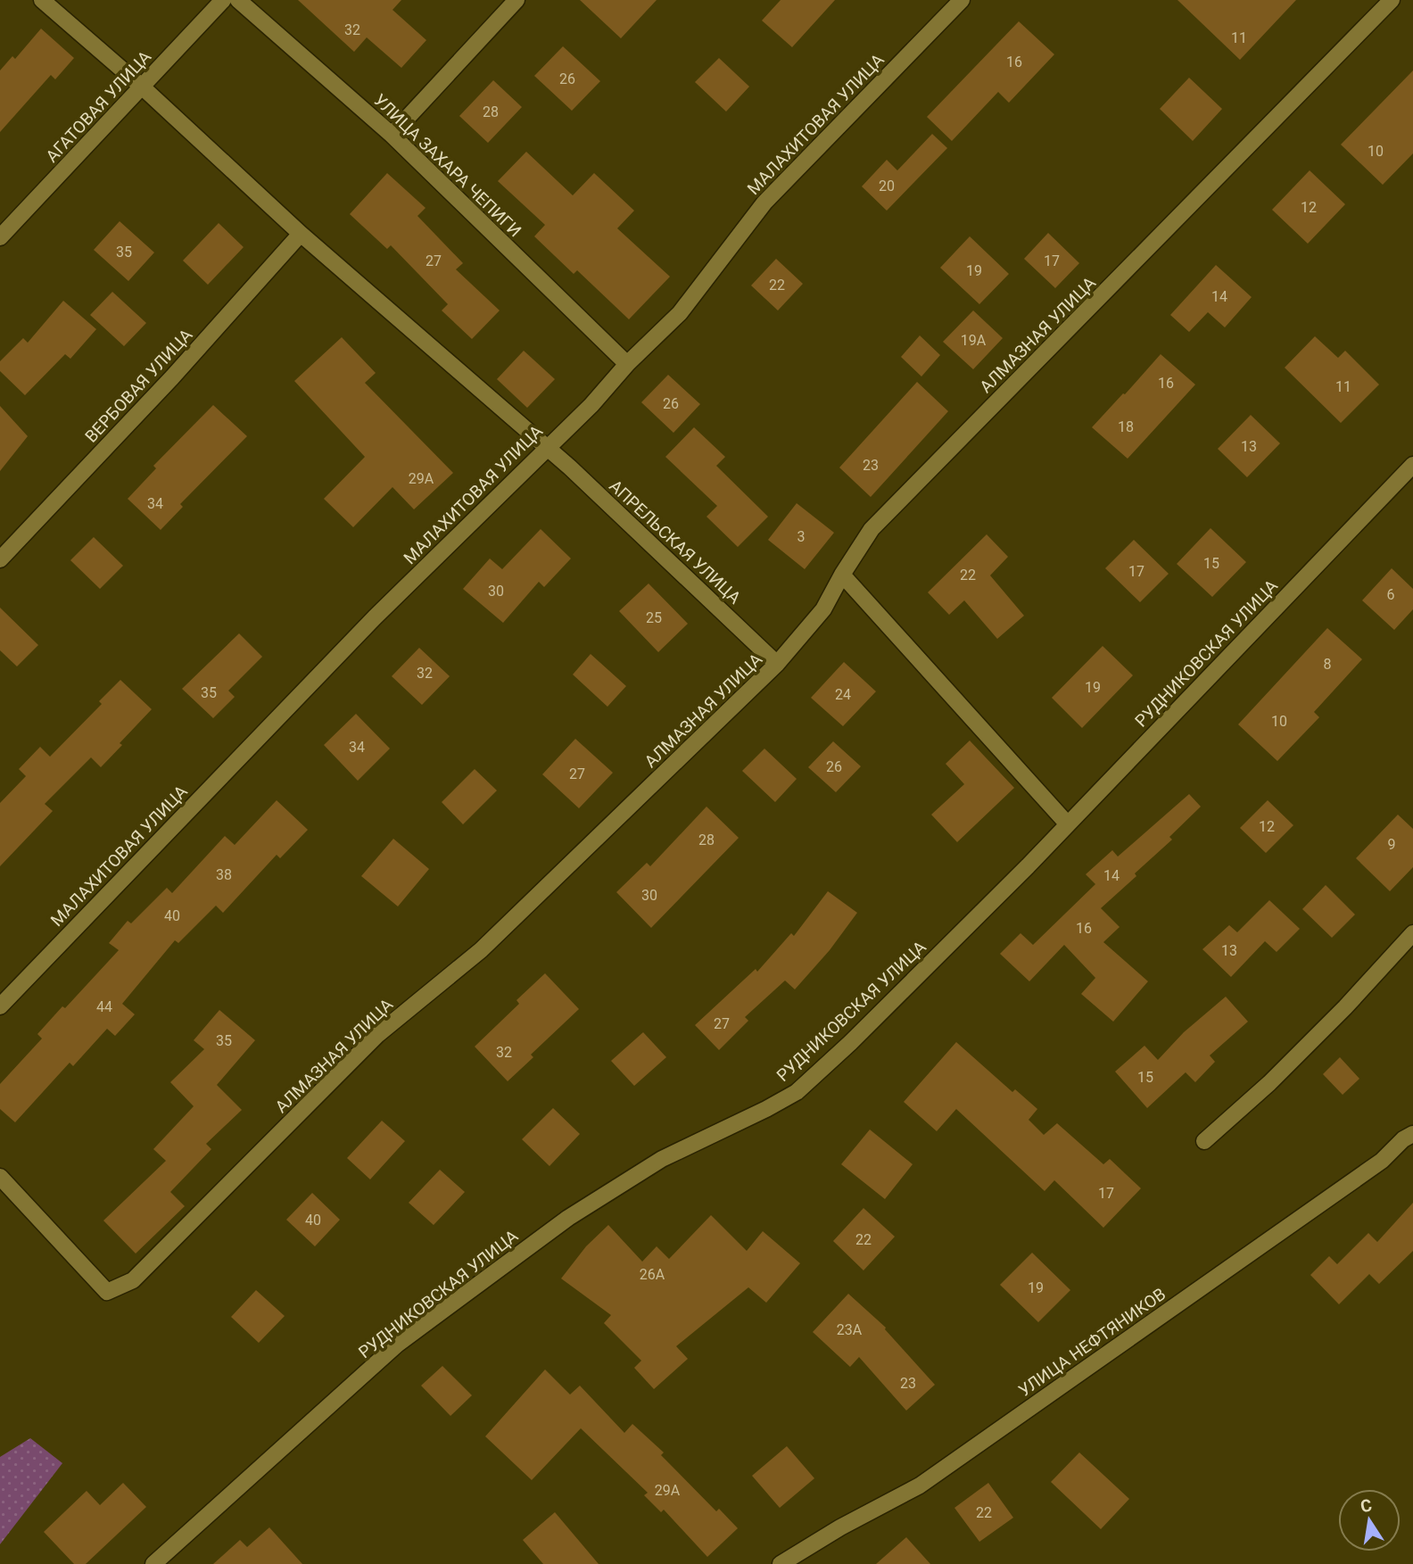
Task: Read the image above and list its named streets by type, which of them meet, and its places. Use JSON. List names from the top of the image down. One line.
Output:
{"streets":{"street":["АГАТОВАЯ УЛИЦА","МАЛАХИТОВАЯ УЛИЦА","УЛИЦА ЗАХАРА ЧЕПИГИ","АЛМАЗНАЯ УЛИЦА","ВЕРБОВАЯ УЛИЦА","АПРЕЛЬСКАЯ УЛИЦА","РУДНИКОВСКАЯ УЛИЦА","УЛИЦА НЕФТЯНИКОВ"]},"crossings":[["АГАТОВАЯ УЛИЦА","АПРЕЛЬСКАЯ УЛИЦА"],["МАЛАХИТОВАЯ УЛИЦА","УЛИЦА ЗАХАРА ЧЕПИГИ"],["МАЛАХИТОВАЯ УЛИЦА","АПРЕЛЬСКАЯ УЛИЦА"],["АЛМАЗНАЯ УЛИЦА","АПРЕЛЬСКАЯ УЛИЦА"],["ВЕРБОВАЯ УЛИЦА","АПРЕЛЬСКАЯ УЛИЦА"]],"house_numbers":["32","11","16","26","28","10","20","12","35","27","17","19","22","14","19А","16","11","26","18","13","23","29А","34","3","15","17","22","30","6","25","8","32","19","35","24","10","34","26","27","12","28","9","38","14","30","40","16","13","44","27","35","32","15","17","40","22","26А","19","23А","23","29А","22"],"north":"top"}
